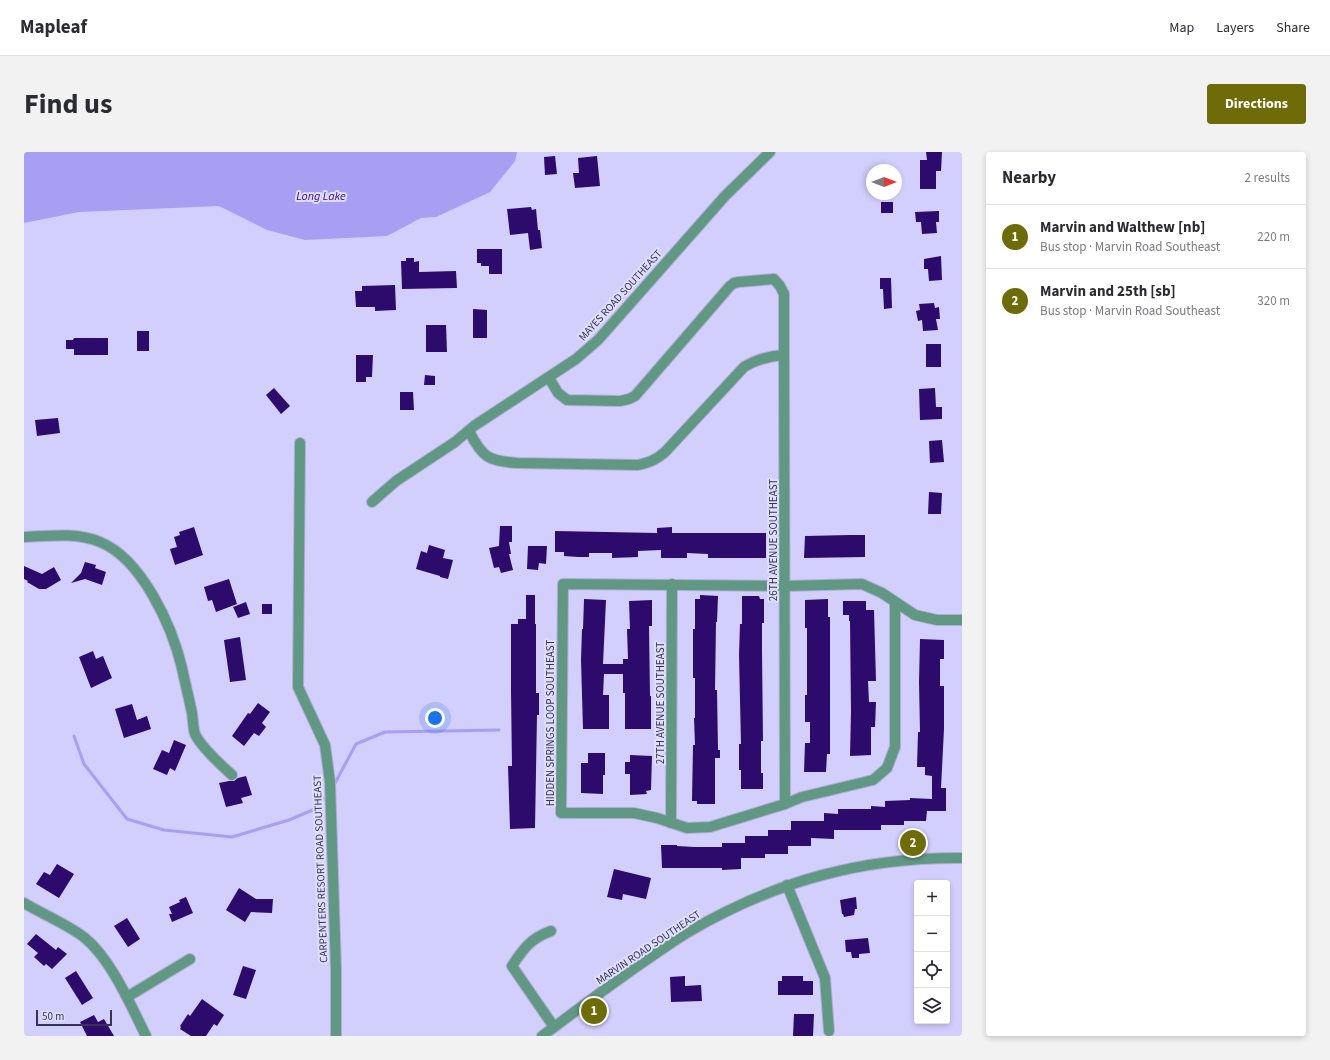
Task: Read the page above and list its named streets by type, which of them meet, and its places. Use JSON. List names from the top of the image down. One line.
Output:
{"streets":{"street":["MAYES ROAD SOUTHEAST","26TH AVENUE SOUTHEAST","27TH AVENUE SOUTHEAST","HIDDEN SPRINGS LOOP SOUTHEAST","CARPENTERS RESORT ROAD SOUTHEAST","MARVIN ROAD SOUTHEAST"]},"crossings":[["MAYES ROAD SOUTHEAST","26TH AVENUE SOUTHEAST"],["26TH AVENUE SOUTHEAST","HIDDEN SPRINGS LOOP SOUTHEAST"],["27TH AVENUE SOUTHEAST","HIDDEN SPRINGS LOOP SOUTHEAST"]],"water":["Long Lake"],"scale_bar":"50 m","north":"right","page":{"header":"Mapleaf","nav":["Map","Layers","Share"],"title":"Find us","buttons":"Directions","heading":["Nearby","2 results"],"list":[{"mark":"1","name":"Marvin and Walthew [nb]","note":"Bus stop · Marvin Road Southeast","value":"220 m"},{"mark":"2","name":"Marvin and 25th [sb]","note":"Bus stop · Marvin Road Southeast","value":"320 m"}],"pins":["2","1"],"map_buttons":["+","−"],"scale":"50 m"}}
